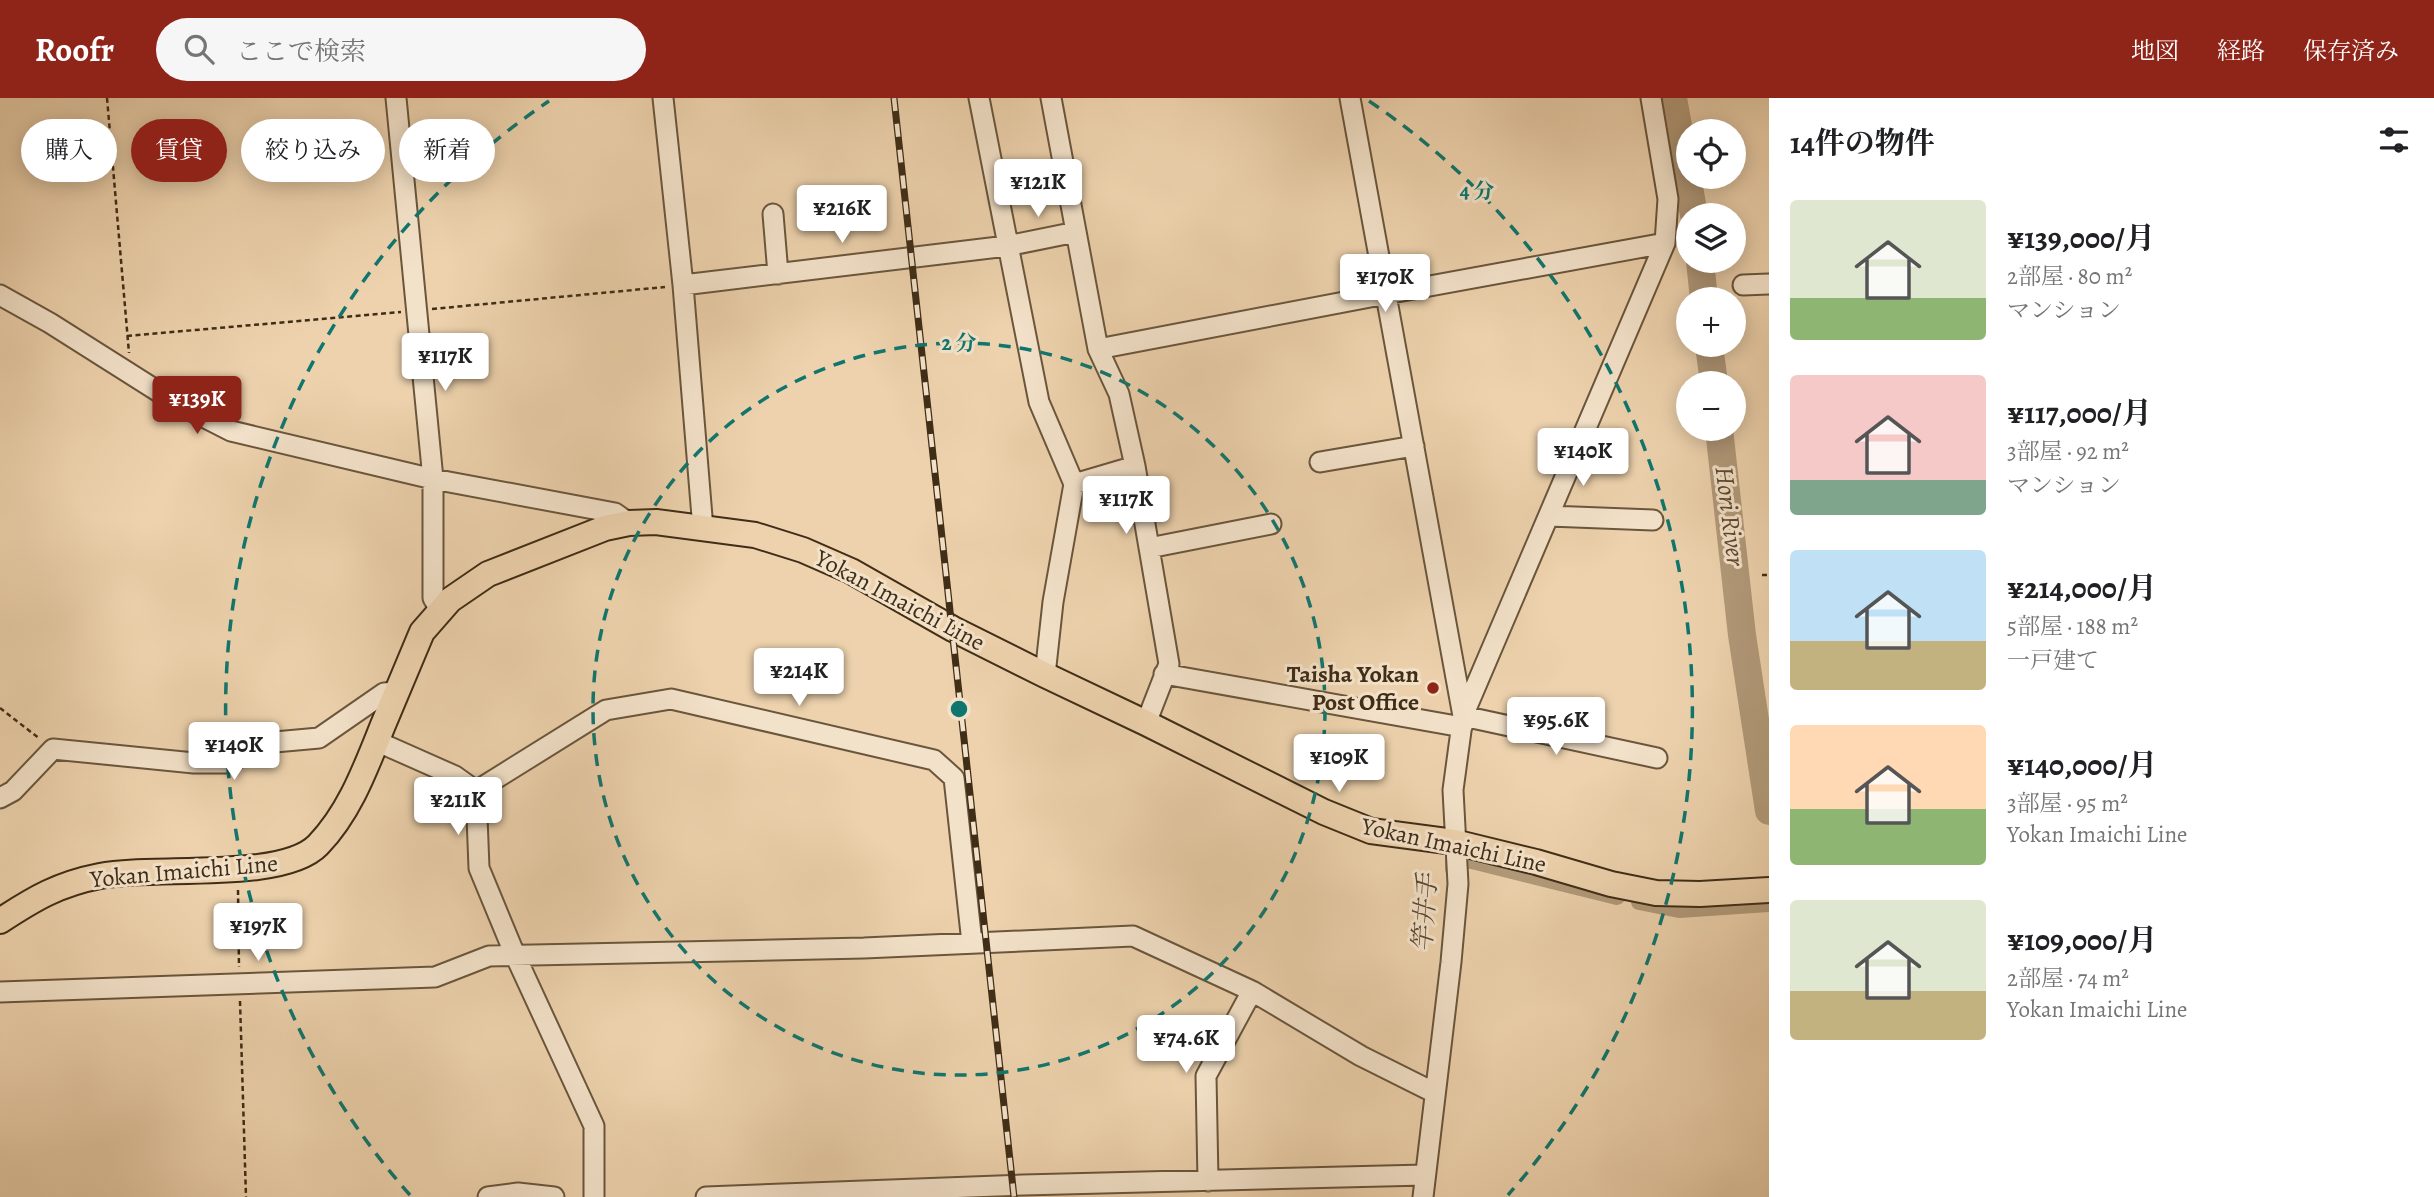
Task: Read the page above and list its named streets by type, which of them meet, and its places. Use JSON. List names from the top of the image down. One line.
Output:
{"streets":{"main road":["Yokan Imaichi Line"]},"water":["Hori River","竿井手"],"places":["Taisha Yokan Post Office"],"page":{"header":"Roofr","search":"ここで検索","nav":["地図","経路","保存済み"],"heading":"14件の物件","map_buttons":["+","−"],"chip":["購入","賃貸","絞り込み","新着"],"price":["¥121K","¥216K","¥170K","¥117K","¥139K","¥140K","¥117K","¥214K","¥95.6K","¥140K","¥109K","¥211K","¥197K","¥74.6K"],"list":[{"name":"¥139,000/月","note":"2部屋 · 80 m² · マンション"},{"name":"¥117,000/月","note":"3部屋 · 92 m² · マンション"},{"name":"¥214,000/月","note":"5部屋 · 188 m² · 一戸建て"},{"name":"¥140,000/月","note":"3部屋 · 95 m² · Yokan Imaichi Line"},{"name":"¥109,000/月","note":"2部屋 · 74 m² · Yokan Imaichi Line"}]},"rings":["4 分","2 分"]}
